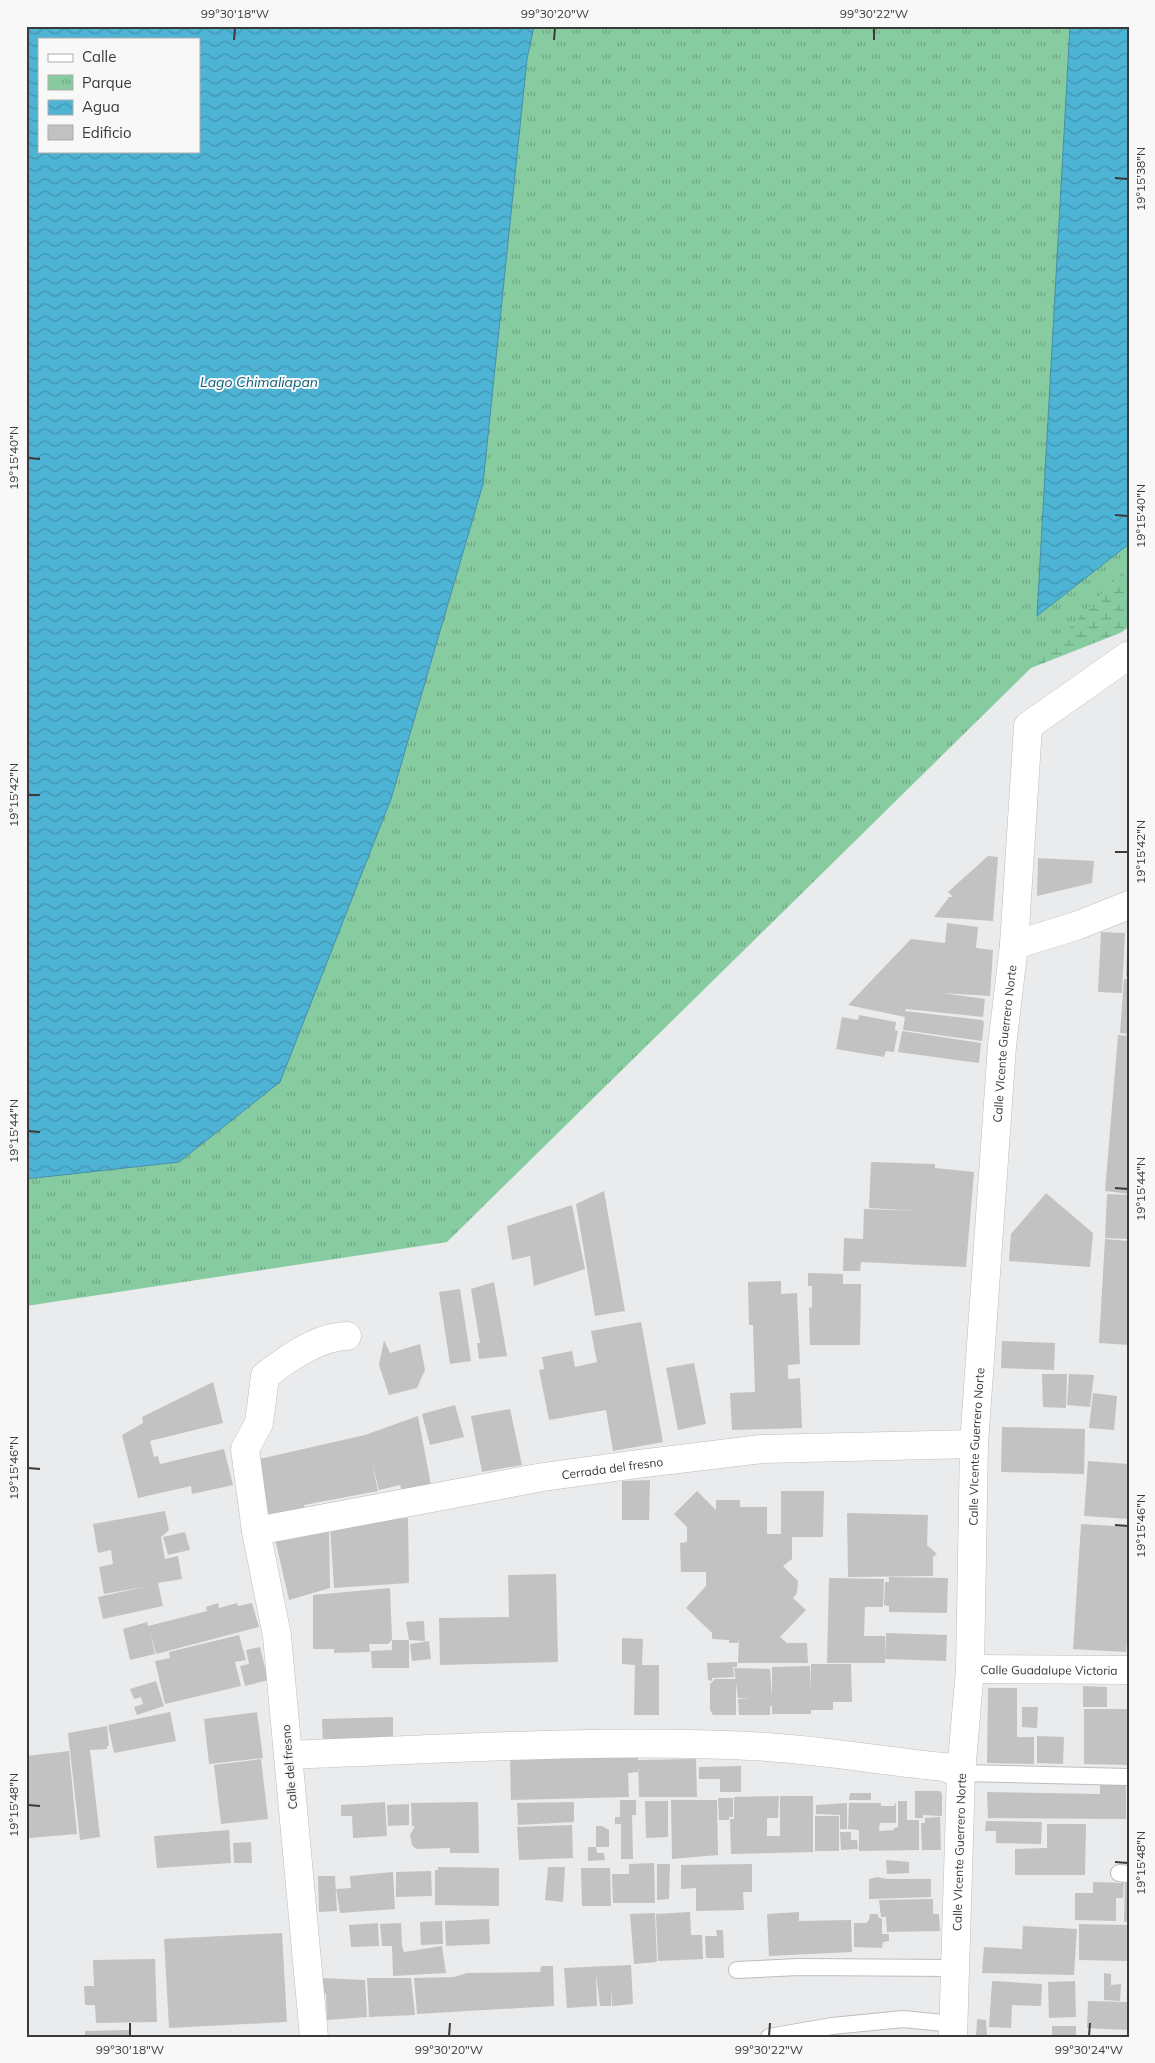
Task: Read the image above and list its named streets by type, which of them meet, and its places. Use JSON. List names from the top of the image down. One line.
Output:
{"streets":{"street":["Calle VIcente Guerrero Norte","Cerrada del fresno","Calle Guadalupe Victoria","Calle del fresno"]},"crossings":[["Calle VIcente Guerrero Norte","Cerrada del fresno"],["Calle VIcente Guerrero Norte","Calle Guadalupe Victoria"],["Cerrada del fresno","Calle del fresno"]],"water":["Lago Chimaliapan"],"legend":["Calle","Parque","Agua","Edificio"],"coordinates":["99°30'18\"W","99°30'20\"W","99°30'22\"W","19°15'38\"N","19°15'40\"N","19°15'42\"N","19°15'44\"N","19°15'46\"N","19°15'48\"N","99°30'24\"W"]}
